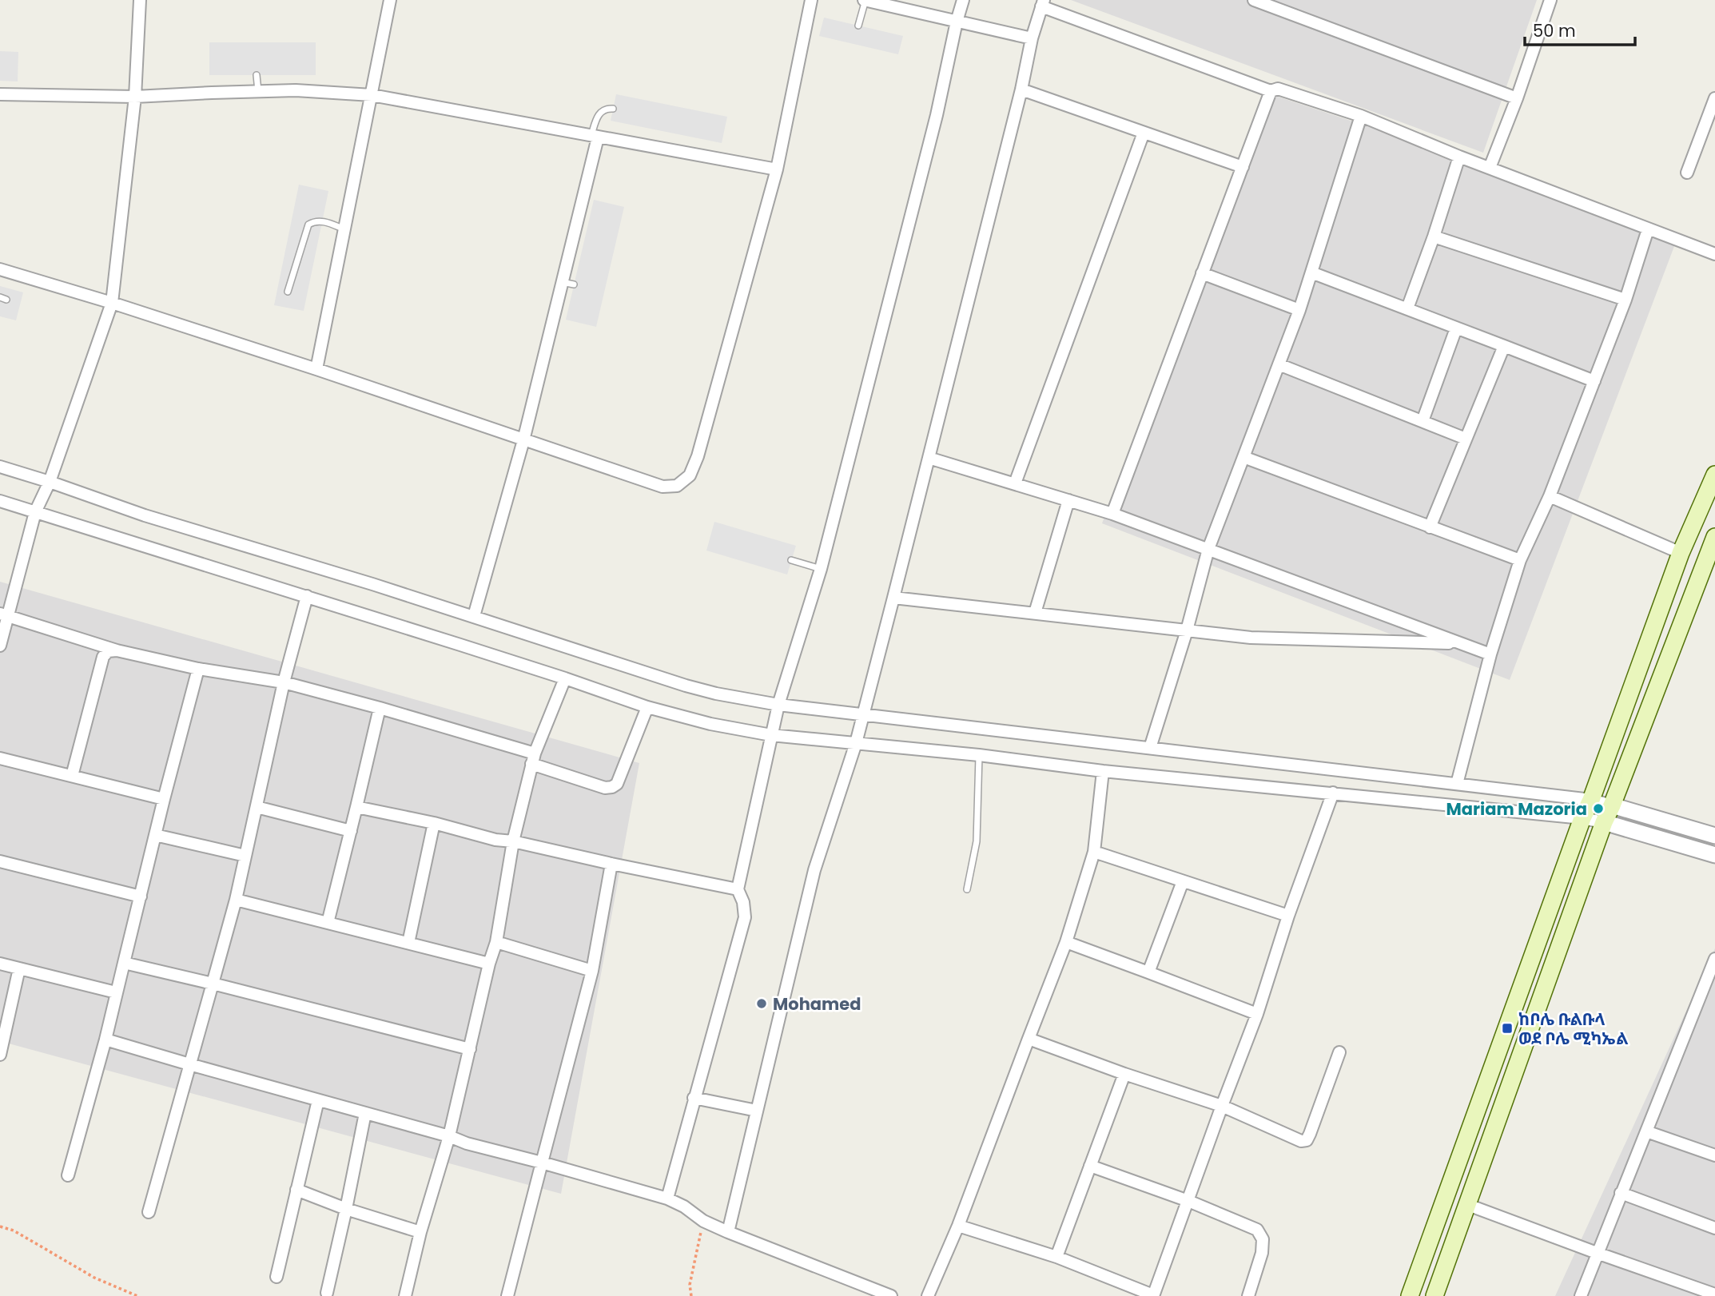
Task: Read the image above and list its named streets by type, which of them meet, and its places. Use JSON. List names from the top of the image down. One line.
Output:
{"places":{"other":["Mariam Mazoria","Mohamed"],"transit":["ከቦሌ ቡልቡላ ወደ ቦሌ ሚካኤል"]},"scale_bar":"50 m"}
